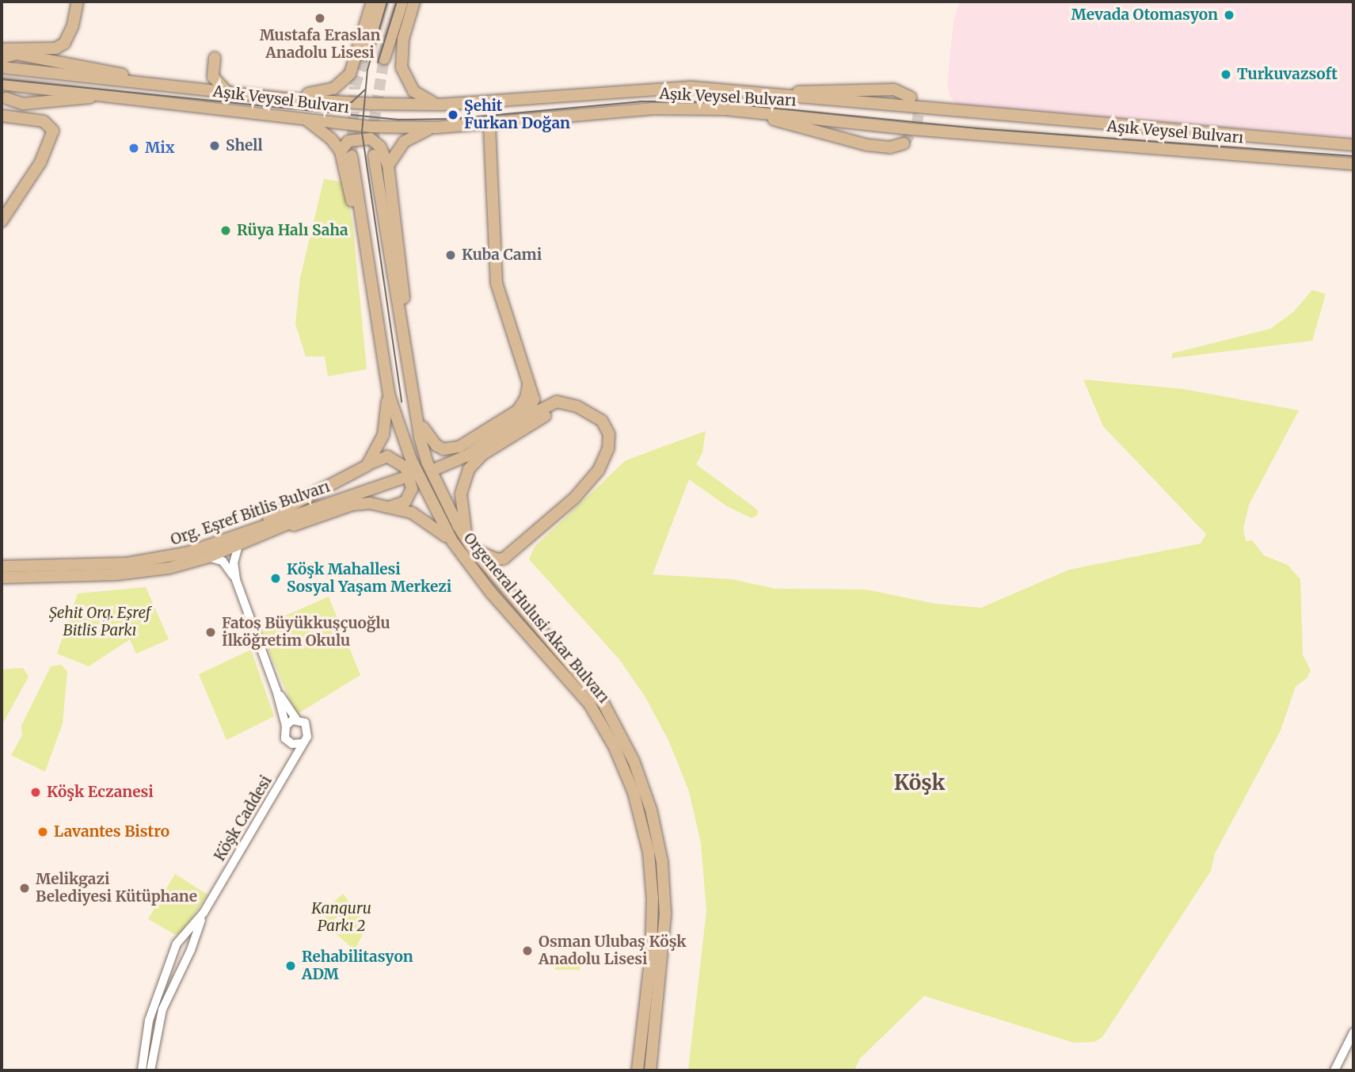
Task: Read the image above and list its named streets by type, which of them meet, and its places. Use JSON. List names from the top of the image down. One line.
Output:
{"streets":{"main road":["Aşık Veysel Bulvarı","Org. Eşref Bitlis Bulvarı","Orgeneral Hulusi Akar Bulvarı"],"street":["Köşk Caddesi"]},"districts":["Köşk"],"parks":["Şehit Org. Eşref Bitlis Parkı","Kanguru Parkı 2"],"places":["Mevada Otomasyon","Mustafa Eraslan Anadolu Lisesi","Turkuvazsoft","Şehit Furkan Doğan","Shell","Mix","Rüya Halı Saha","Kuba Cami","Köşk Mahallesi Sosyal Yaşam Merkezi","Fatoş Büyükkuşçuoğlu İlköğretim Okulu","Köşk Eczanesi","Lavantes Bistro","Melikgazi Belediyesi Kütüphane","Osman Ulubaş Köşk Anadolu Lisesi","Rehabilitasyon ADM"]}
